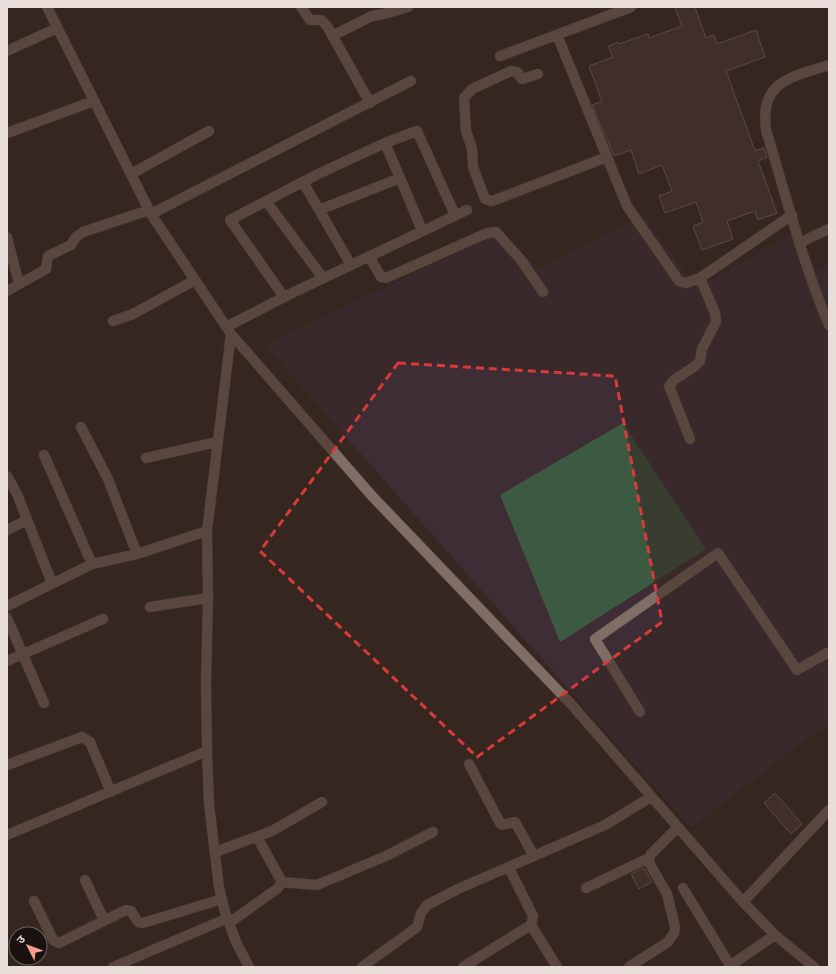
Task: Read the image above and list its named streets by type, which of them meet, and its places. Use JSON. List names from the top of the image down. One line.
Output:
{"north":"top left"}
